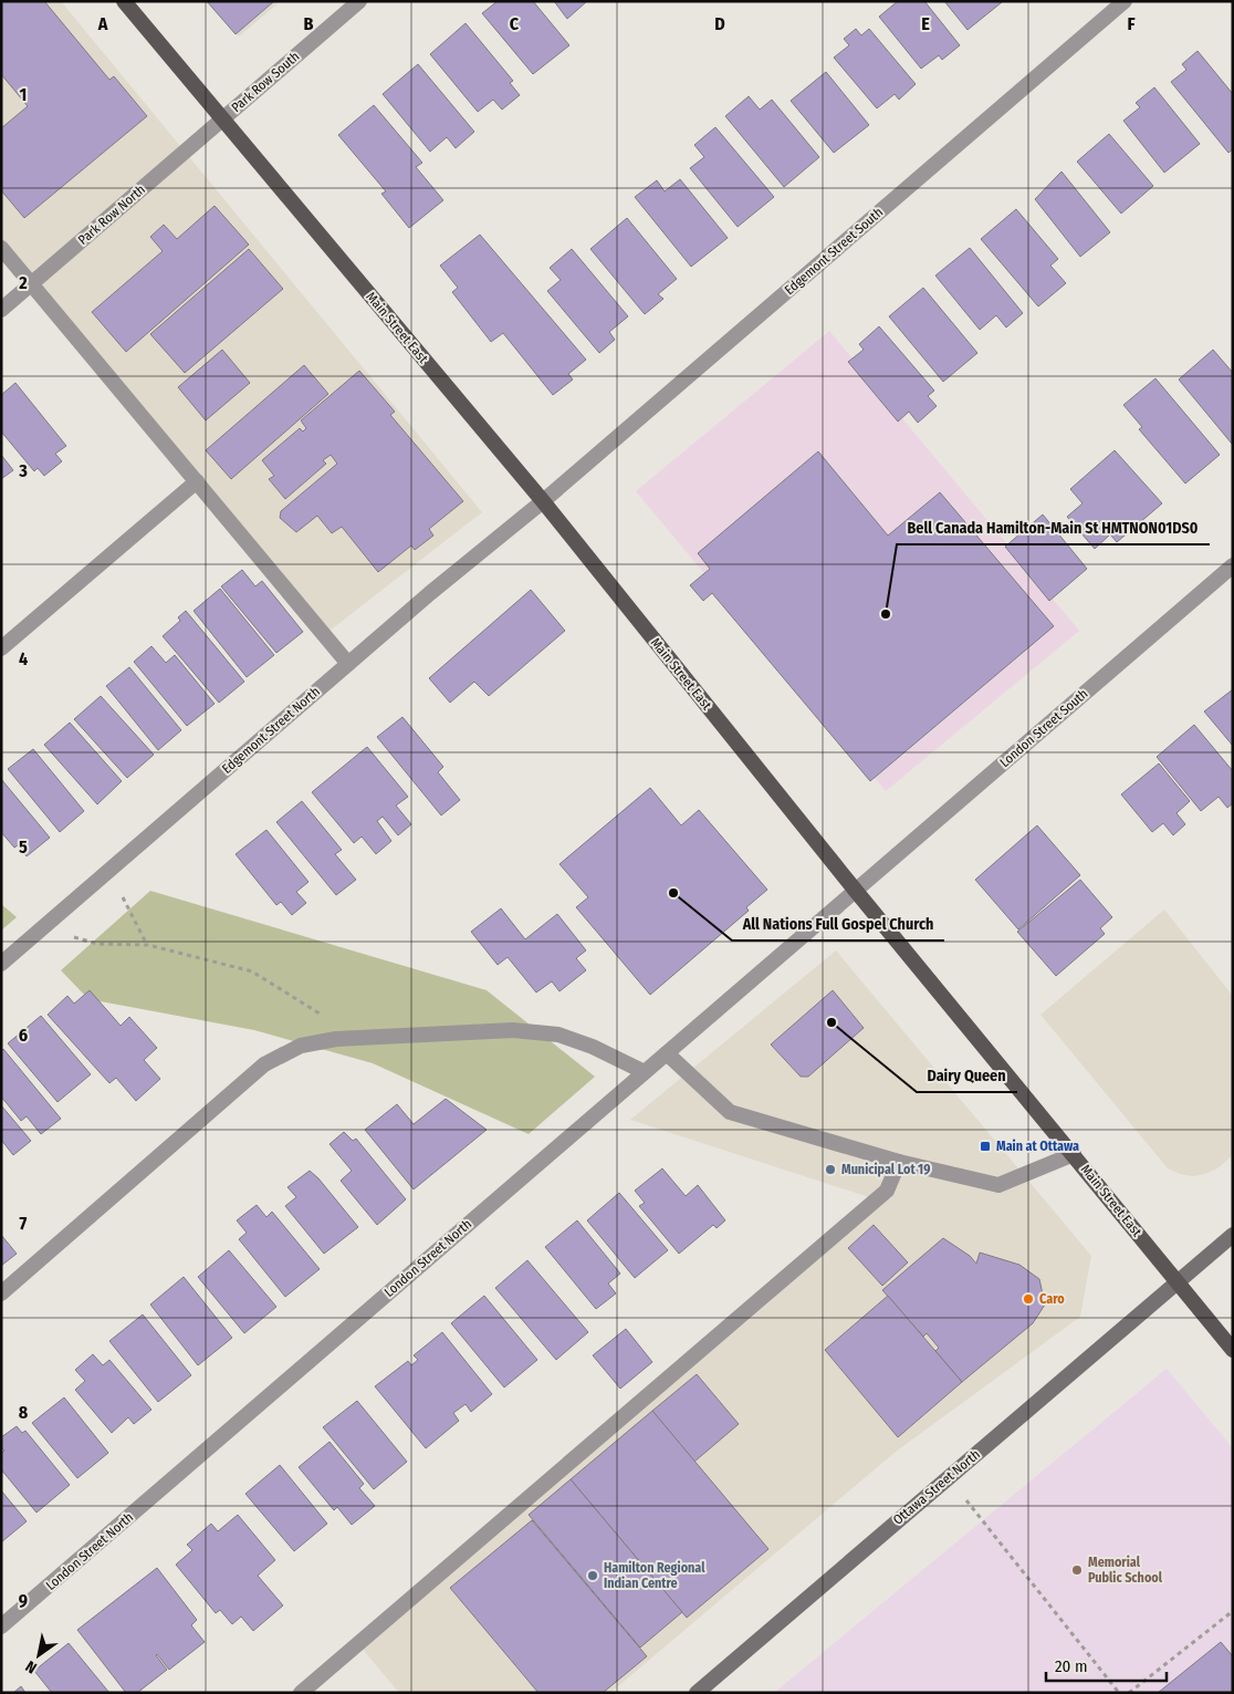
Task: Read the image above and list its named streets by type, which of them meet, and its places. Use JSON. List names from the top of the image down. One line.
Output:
{"streets":{"main road":["Main Street East","Ottawa Street North"],"street":["Park Row South","Park Row North","Edgemont Street South","London Street South","Edgemont Street North","London Street North"]},"crossings":[["Park Row South","Park Row North"],["Park Row South","Main Street East"],["Park Row North","Main Street East"],["Edgemont Street South","Main Street East"],["Edgemont Street South","Edgemont Street North"],["Main Street East","London Street South"],["Main Street East","Edgemont Street North"],["Main Street East","London Street North"],["Main Street East","Ottawa Street North"],["London Street South","London Street North"]],"places":{"other":["Bell Canada Hamilton-Main St HMTNON01DS0","All Nations Full Gospel Church","Dairy Queen","Municipal Lot 19","Caro","Memorial Public School","Hamilton Regional Indian Centre"],"transit":["Main at Ottawa"]},"scale_bar":"20 m","north":"bottom left","grid":{"columns":["A","B","C","D","E","F"],"rows":["1","2","3","4","5","6","7","8","9"]}}
